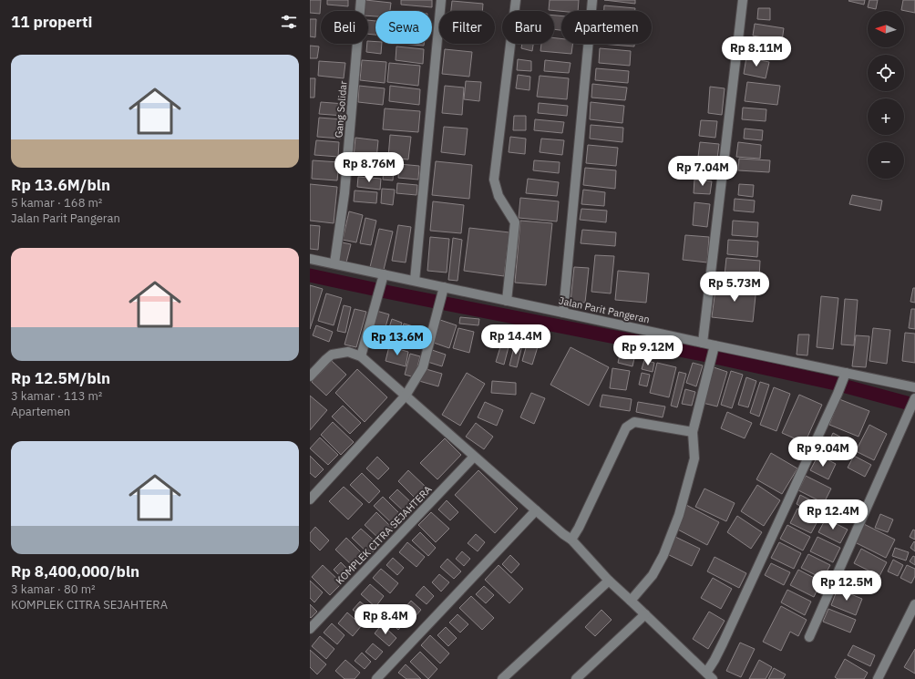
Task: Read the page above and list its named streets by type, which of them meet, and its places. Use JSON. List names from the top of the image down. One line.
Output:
{"streets":{"street":["Gang Solidar","Jalan Parit Pangeran","KOMPLEK CITRA SEJAHTERA"]},"crossings":[["Gang Solidar","Jalan Parit Pangeran"]],"north":"left","page":{"heading":"11 properti","map_buttons":["+","−"],"chip":["Beli","Sewa","Filter","Baru","Apartemen"],"price":["Rp 8.11M","Rp 8.76M","Rp 7.04M","Rp 5.73M","Rp 14.4M","Rp 13.6M","Rp 9.12M","Rp 9.04M","Rp 12.4M","Rp 12.5M","Rp 8.4M"],"list":[{"name":"Rp 13.6M/bln","note":"5 kamar · 168 m² · Jalan Parit Pangeran"},{"name":"Rp 12.5M/bln","note":"3 kamar · 113 m² · Apartemen"},{"name":"Rp 8,400,000/bln","note":"3 kamar · 80 m² · KOMPLEK CITRA SEJAHTERA"}]}}
